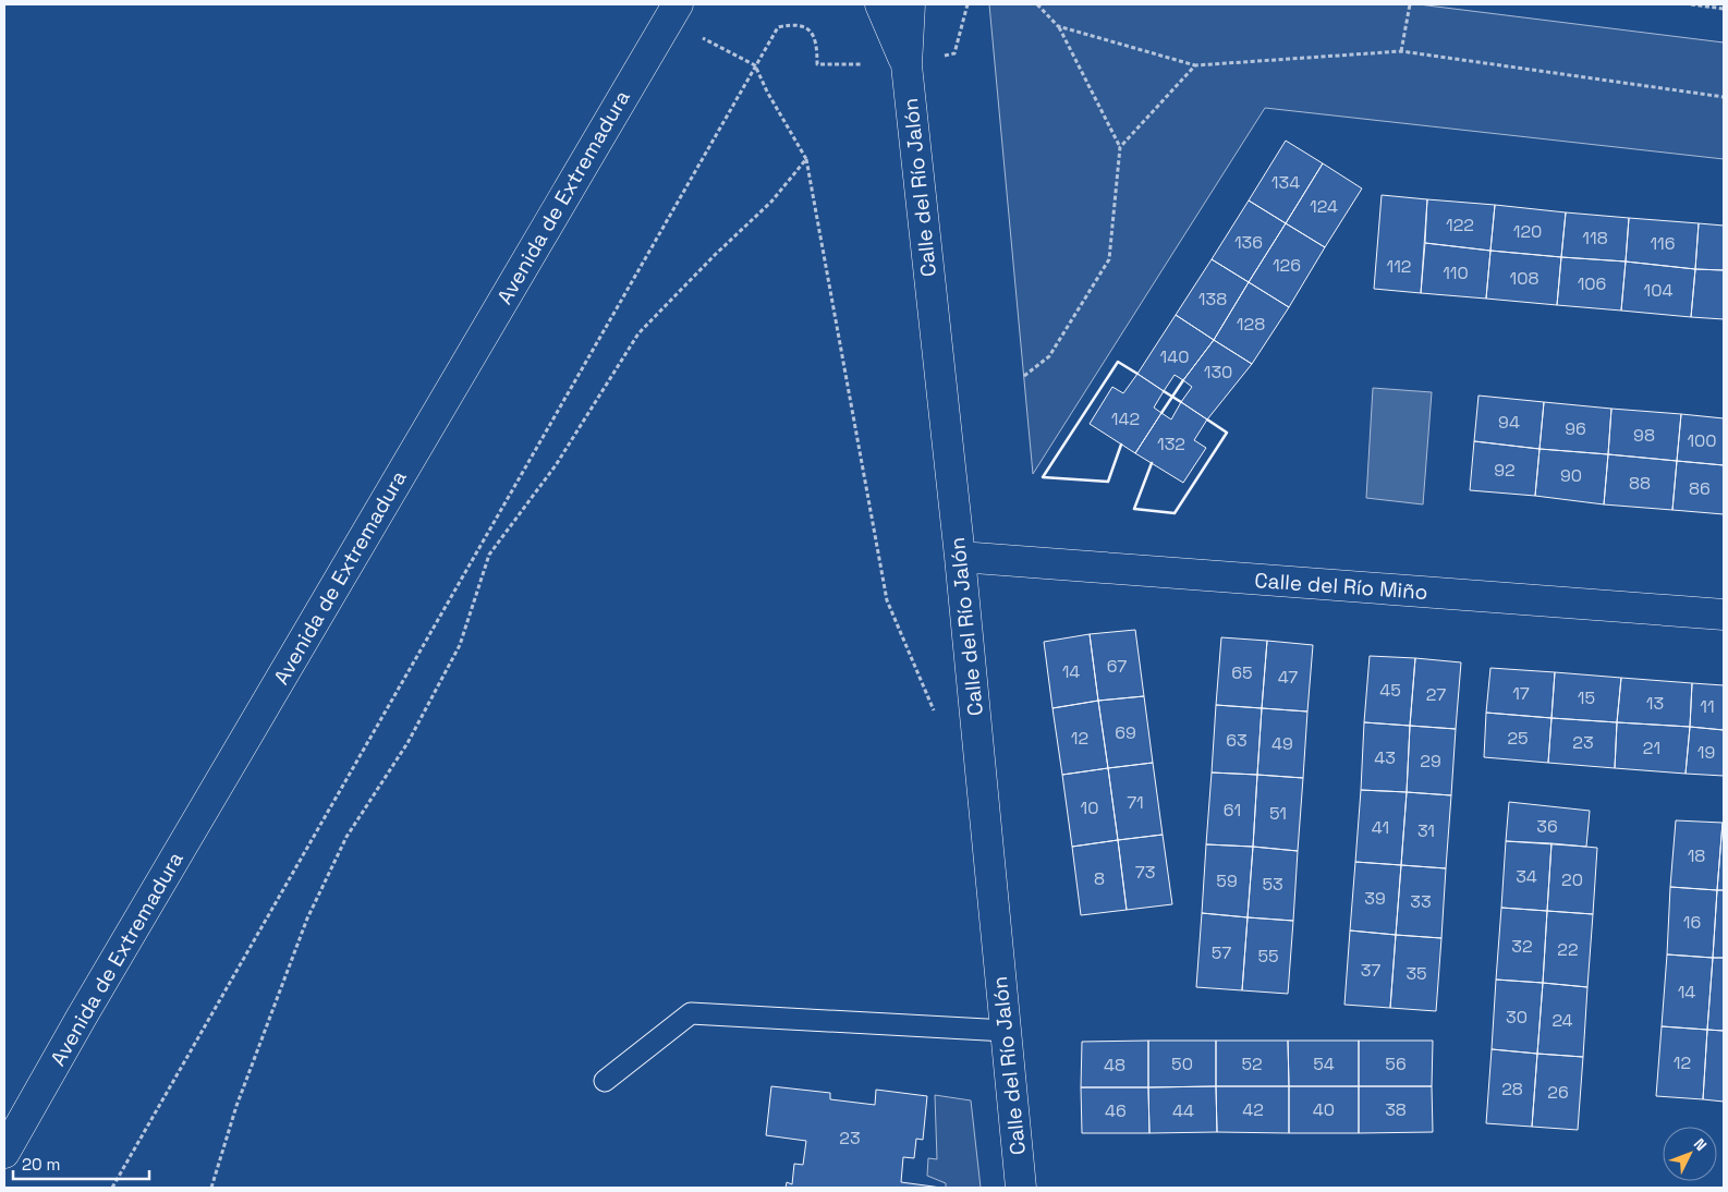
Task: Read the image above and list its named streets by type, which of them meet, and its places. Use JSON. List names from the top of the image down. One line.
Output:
{"streets":{"street":["Calle del Río Jalón","Avenida de Extremadura","Calle del Río Miño"]},"crossings":[["Calle del Río Jalón","Calle del Río Miño"]],"house_numbers":["134","124","122","120","118","136","116","126","112","110","108","106","104","138","128","140","130","142","94","96","98","100","132","92","90","88","86","67","14","65","47","45","17","27","15","13","11","69","12","25","63","23","49","21","19","43","29","71","10","61","51","36","41","31","18","73","34","8","20","59","53","39","33","16","32","22","57","55","37","35","14","30","24","12","50","52","54","56","48","28","26","42","40","38","46","44","23"],"scale_bar":"20 m","north":"top right"}
